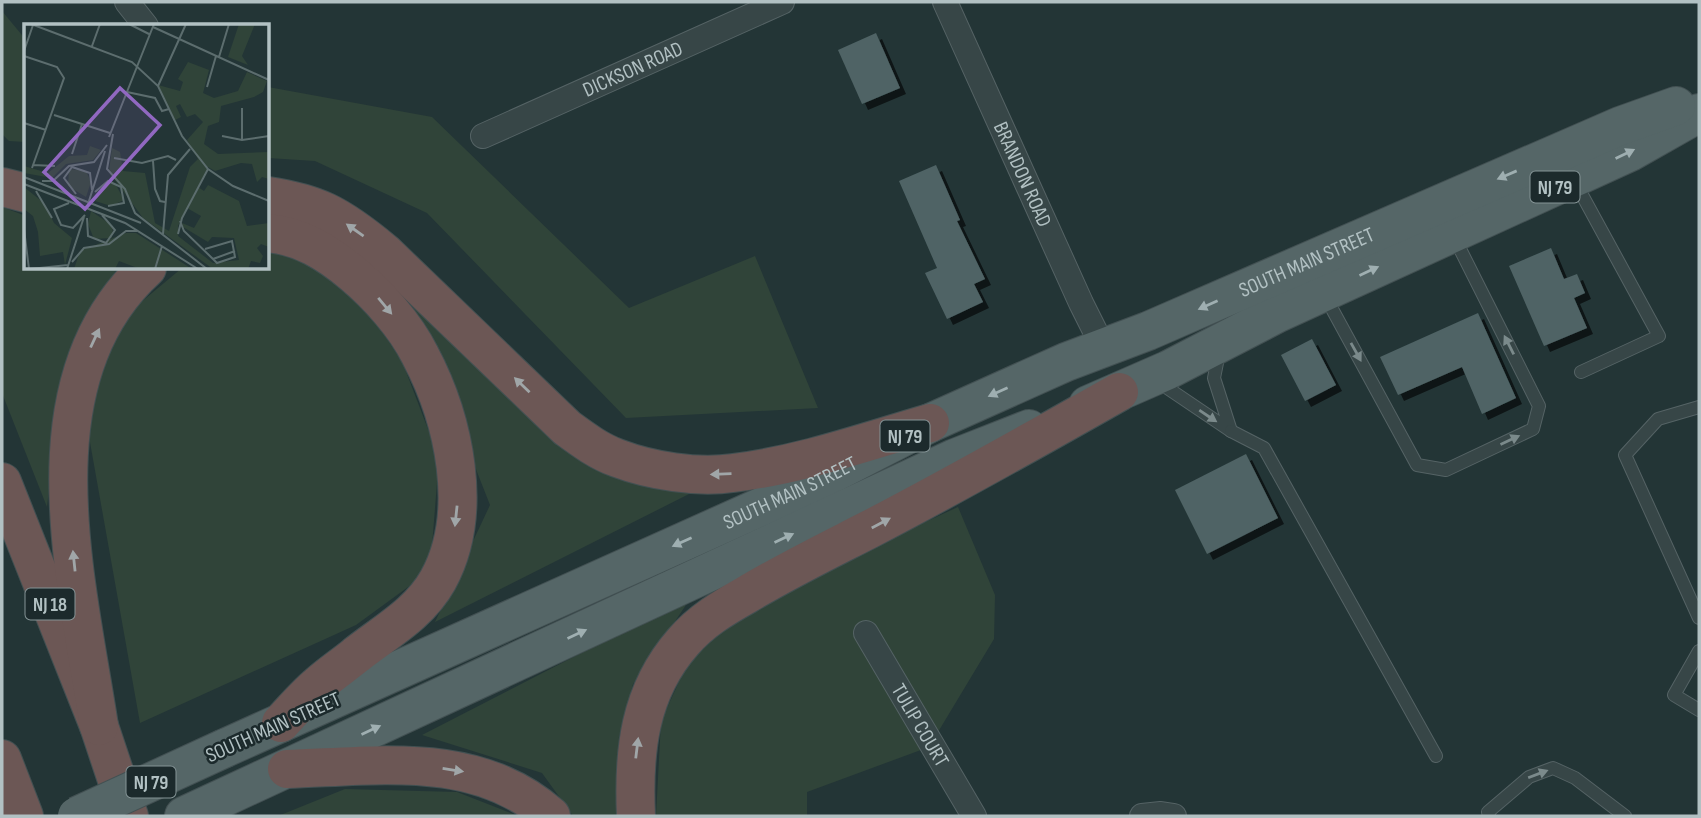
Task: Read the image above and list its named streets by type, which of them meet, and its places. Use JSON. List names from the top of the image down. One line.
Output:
{"streets":{"highway":["NJ 18"],"main road":["NJ 79","SOUTH MAIN STREET"],"street":["DICKSON ROAD","BRANDON ROAD","TULIP COURT"]},"crossings":[["BRANDON ROAD","SOUTH MAIN STREET"]]}
